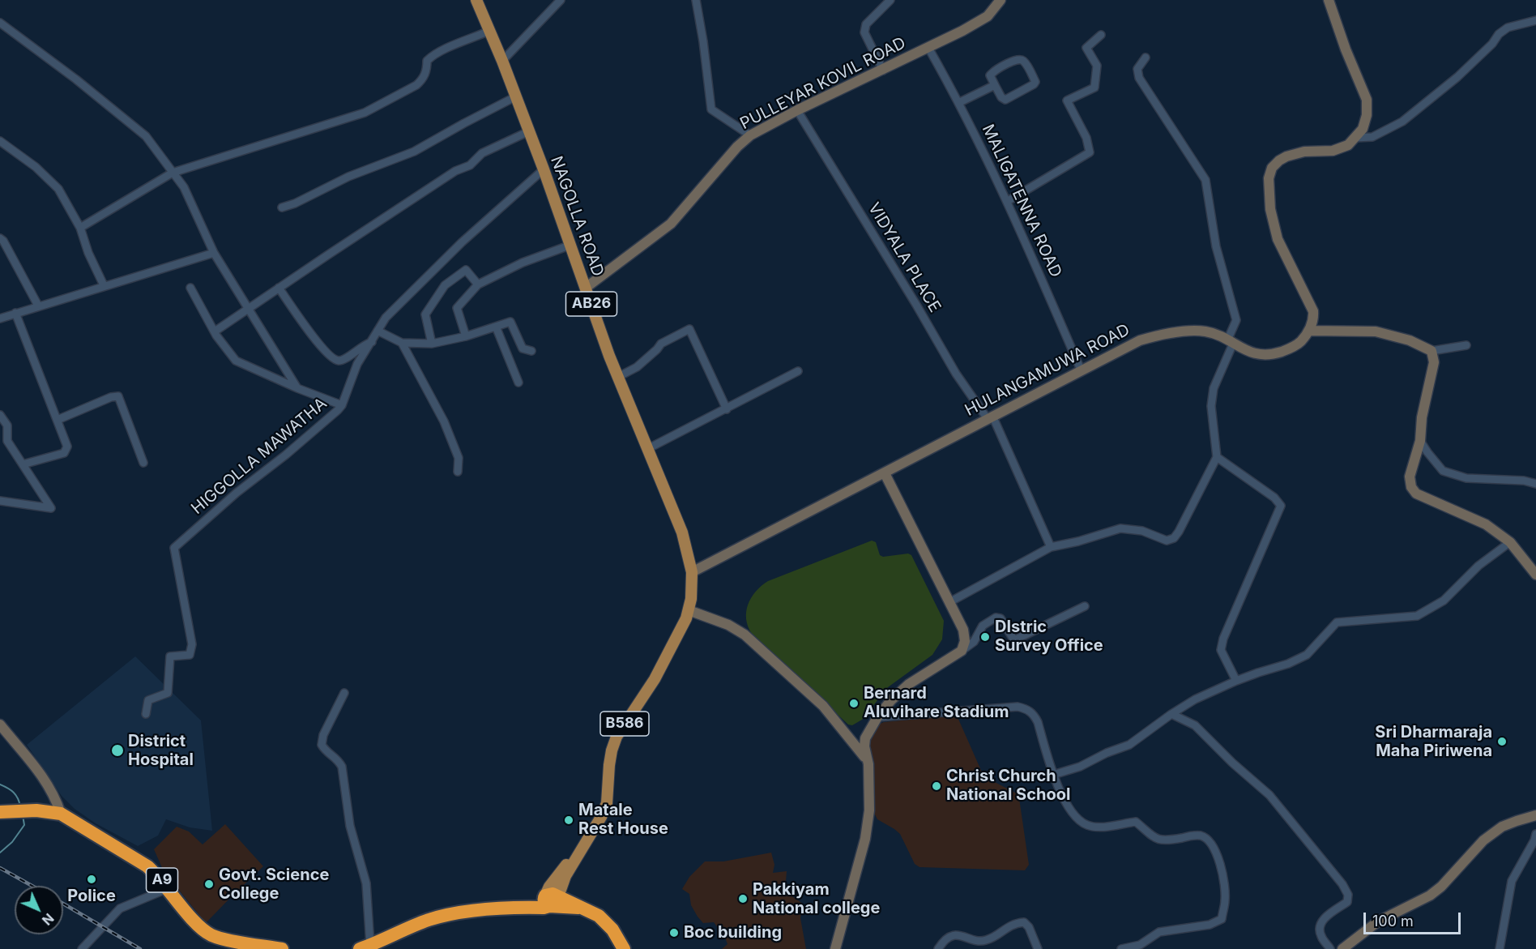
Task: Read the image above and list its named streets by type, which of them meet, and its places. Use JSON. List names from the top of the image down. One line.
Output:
{"streets":{"highway":["A9"],"main road":["NAGOLLA ROAD","AB26","B586"],"street":["PULLEYAR KOVIL ROAD","MALIGATENNA ROAD","VIDYALA PLACE","HULANGAMUWA ROAD","HIGGOLLA MAWATHA"]},"crossings":[["PULLEYAR KOVIL ROAD","MALIGATENNA ROAD"],["PULLEYAR KOVIL ROAD","NAGOLLA ROAD"],["PULLEYAR KOVIL ROAD","VIDYALA PLACE"],["MALIGATENNA ROAD","HULANGAMUWA ROAD"],["NAGOLLA ROAD","HULANGAMUWA ROAD"],["NAGOLLA ROAD","HIGGOLLA MAWATHA"],["NAGOLLA ROAD","B586"],["VIDYALA PLACE","HULANGAMUWA ROAD"]],"places":["DIstric Survey Office","Bernard Aluvihare Stadium","Sri Dharmaraja Maha Piriwena","District Hospital","Christ Church National School","Matale Rest House","Police","Govt. Science College","Pakkiyam National college","Boc building"],"scale_bar":"100 m","north":"bottom right"}
